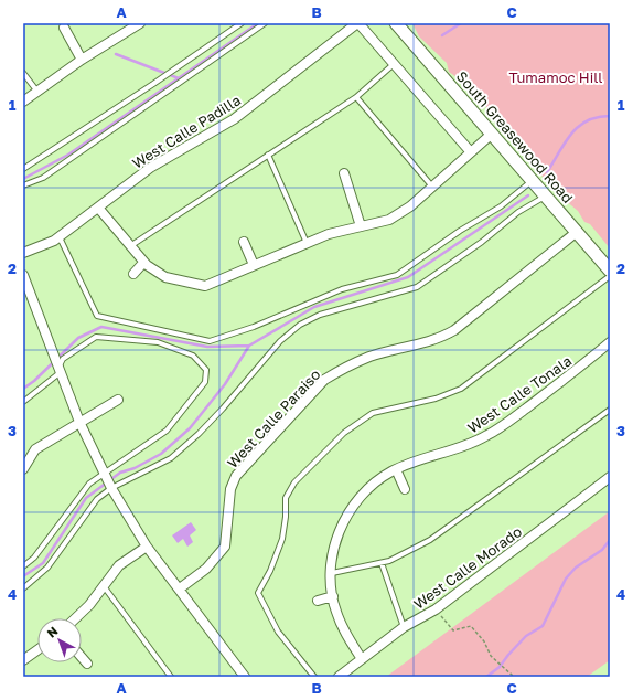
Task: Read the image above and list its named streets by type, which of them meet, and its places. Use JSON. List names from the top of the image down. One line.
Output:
{"streets":{"main road":["South Greasewood Road"],"street":["West Calle Padilla","West Calle Tonala","West Calle Paraiso","West Calle Morado"]},"crossings":[["South Greasewood Road","West Calle Paraiso"],["West Calle Tonala","West Calle Morado"]],"parks":["Tumamoc Hill"],"north":"top left","grid":{"columns":["A","B","C"],"rows":["1","2","3","4"]}}
